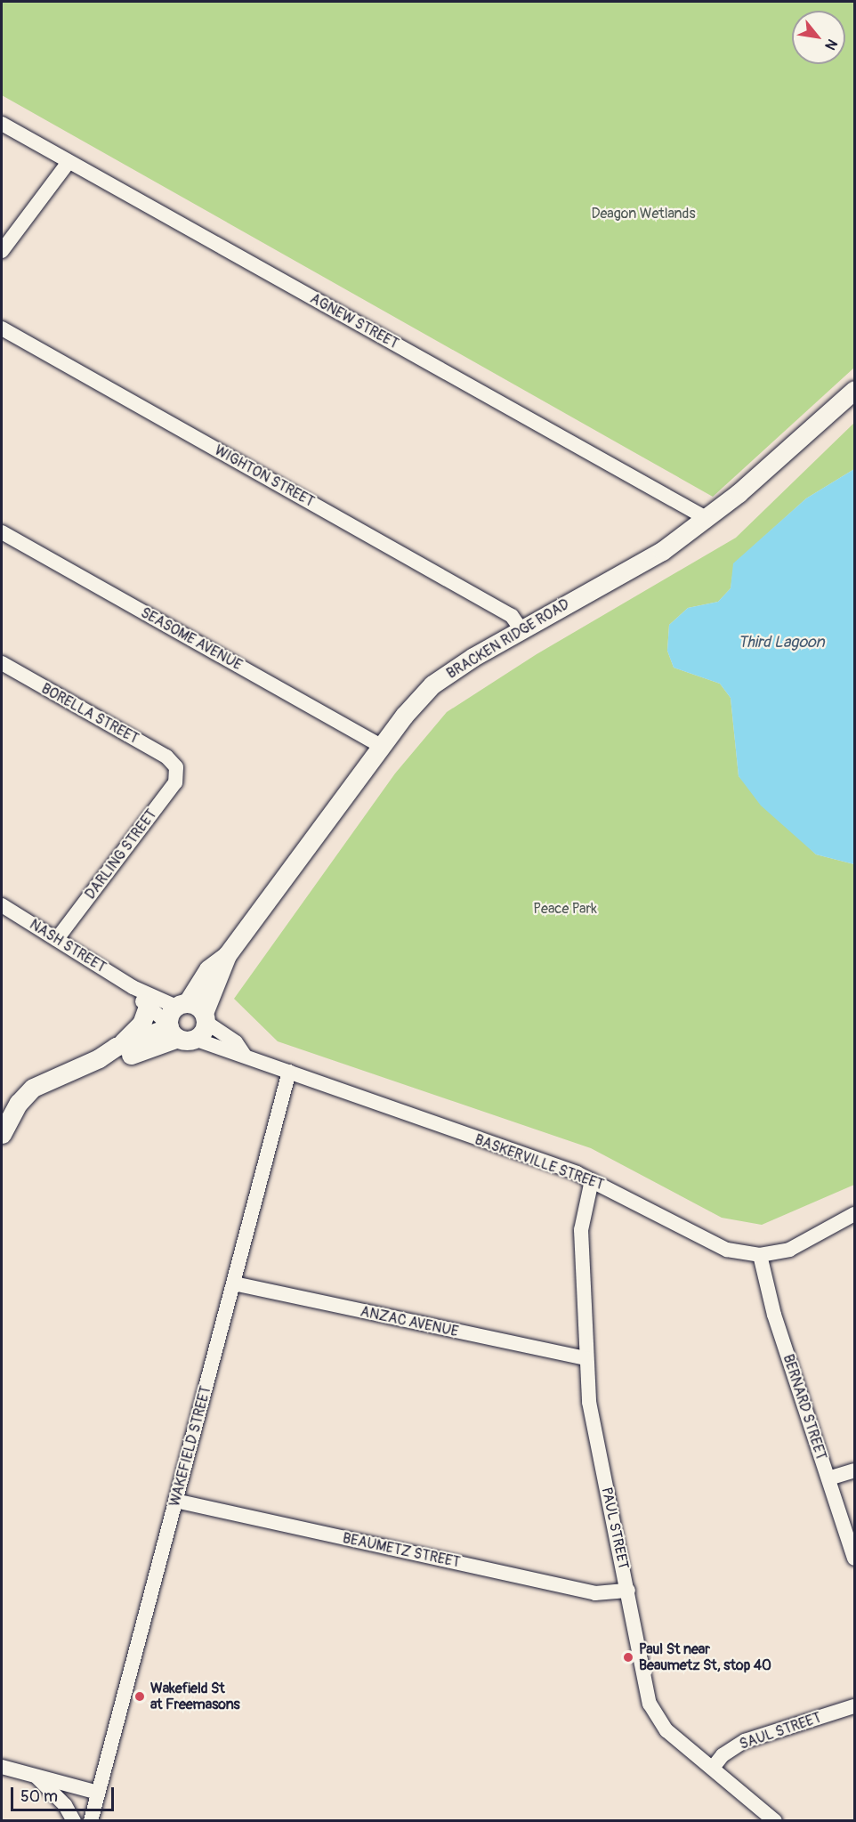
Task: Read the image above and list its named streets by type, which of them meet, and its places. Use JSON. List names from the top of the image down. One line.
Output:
{"streets":{"main road":["BRACKEN RIDGE ROAD"],"street":["AGNEW STREET","WIGHTON STREET","SEASOME AVENUE","BORELLA STREET","DARLING STREET","NASH STREET","BASKERVILLE STREET","ANZAC AVENUE","BERNARD STREET","WAKEFIELD STREET","PAUL STREET","BEAUMETZ STREET","SAUL STREET"]},"crossings":[["AGNEW STREET","BRACKEN RIDGE ROAD"],["WIGHTON STREET","BRACKEN RIDGE ROAD"],["SEASOME AVENUE","BRACKEN RIDGE ROAD"],["BRACKEN RIDGE ROAD","NASH STREET"],["BRACKEN RIDGE ROAD","BASKERVILLE STREET"],["BORELLA STREET","DARLING STREET"],["DARLING STREET","NASH STREET"],["NASH STREET","BASKERVILLE STREET"],["BASKERVILLE STREET","BERNARD STREET"],["BASKERVILLE STREET","WAKEFIELD STREET"],["BASKERVILLE STREET","PAUL STREET"],["ANZAC AVENUE","WAKEFIELD STREET"],["ANZAC AVENUE","PAUL STREET"],["WAKEFIELD STREET","BEAUMETZ STREET"],["PAUL STREET","BEAUMETZ STREET"],["PAUL STREET","SAUL STREET"]],"water":["Third Lagoon"],"parks":["Deagon Wetlands","Peace Park"],"places":["Paul St near Beaumetz St, stop 40","Wakefield St at Freemasons"],"scale_bar":"50 m","north":"bottom right"}
